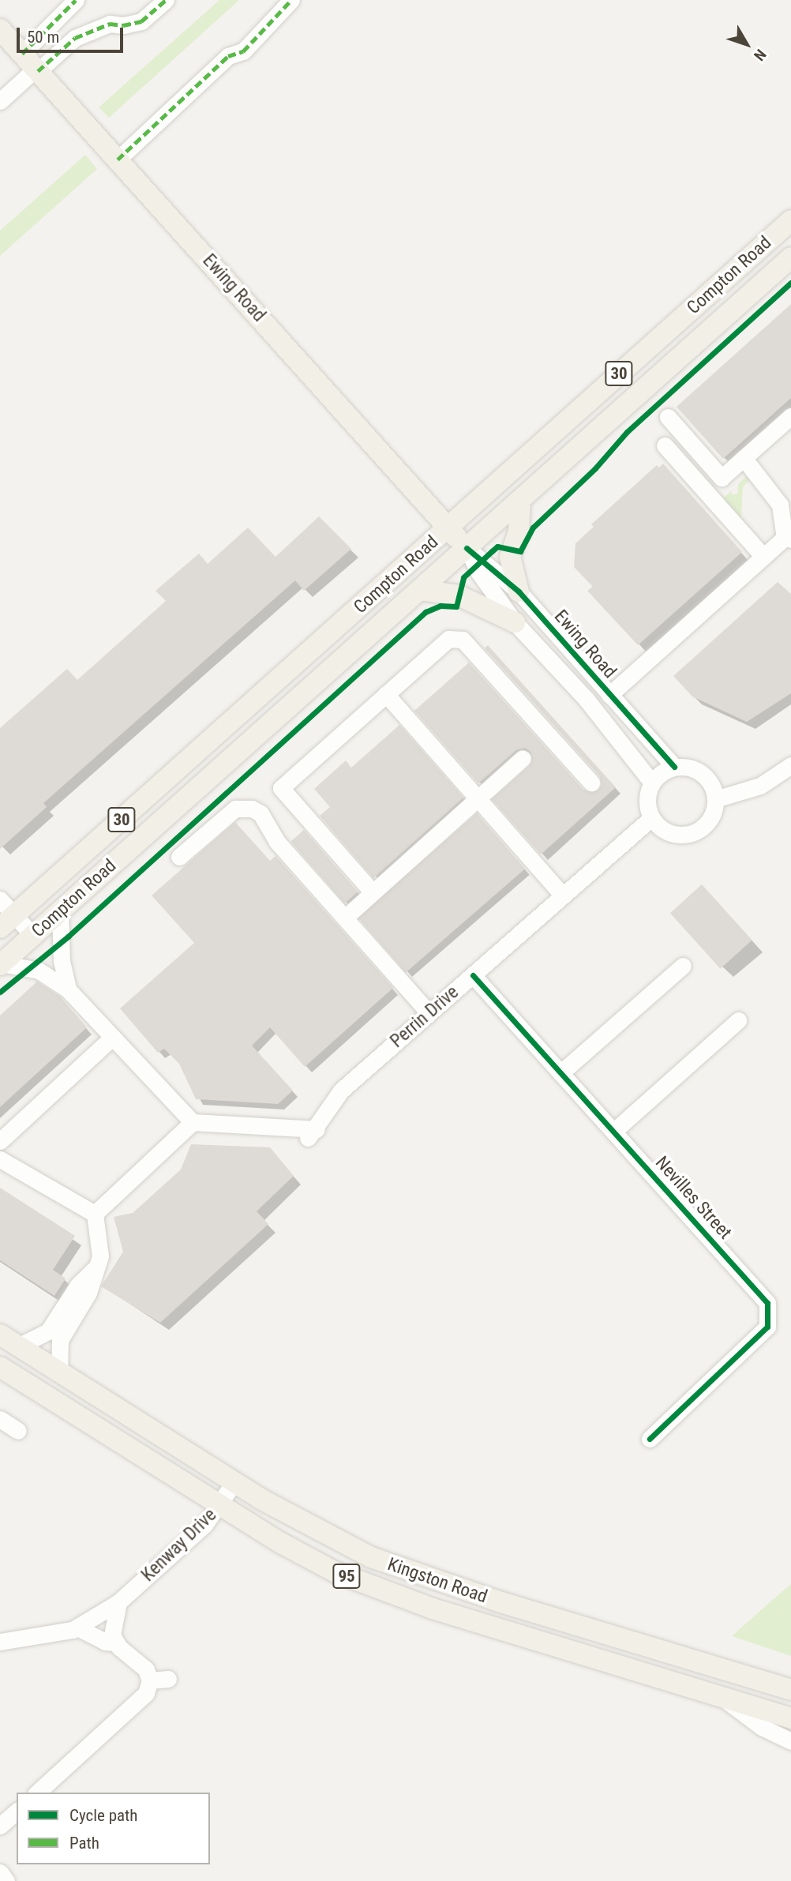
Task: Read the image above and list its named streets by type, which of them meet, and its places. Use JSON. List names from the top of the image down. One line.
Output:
{"streets":{"main road":["Compton Road","Ewing Road","30","95","Kingston Road"],"street":["Perrin Drive","Nevilles Street","Kenway Drive"]},"crossings":[["Compton Road","Ewing Road"],["Ewing Road","Perrin Drive"],["Perrin Drive","Nevilles Street"],["Kenway Drive","Kingston Road"]],"legend":["Cycle path","Path"],"scale_bar":"50 m","north":"bottom right"}
